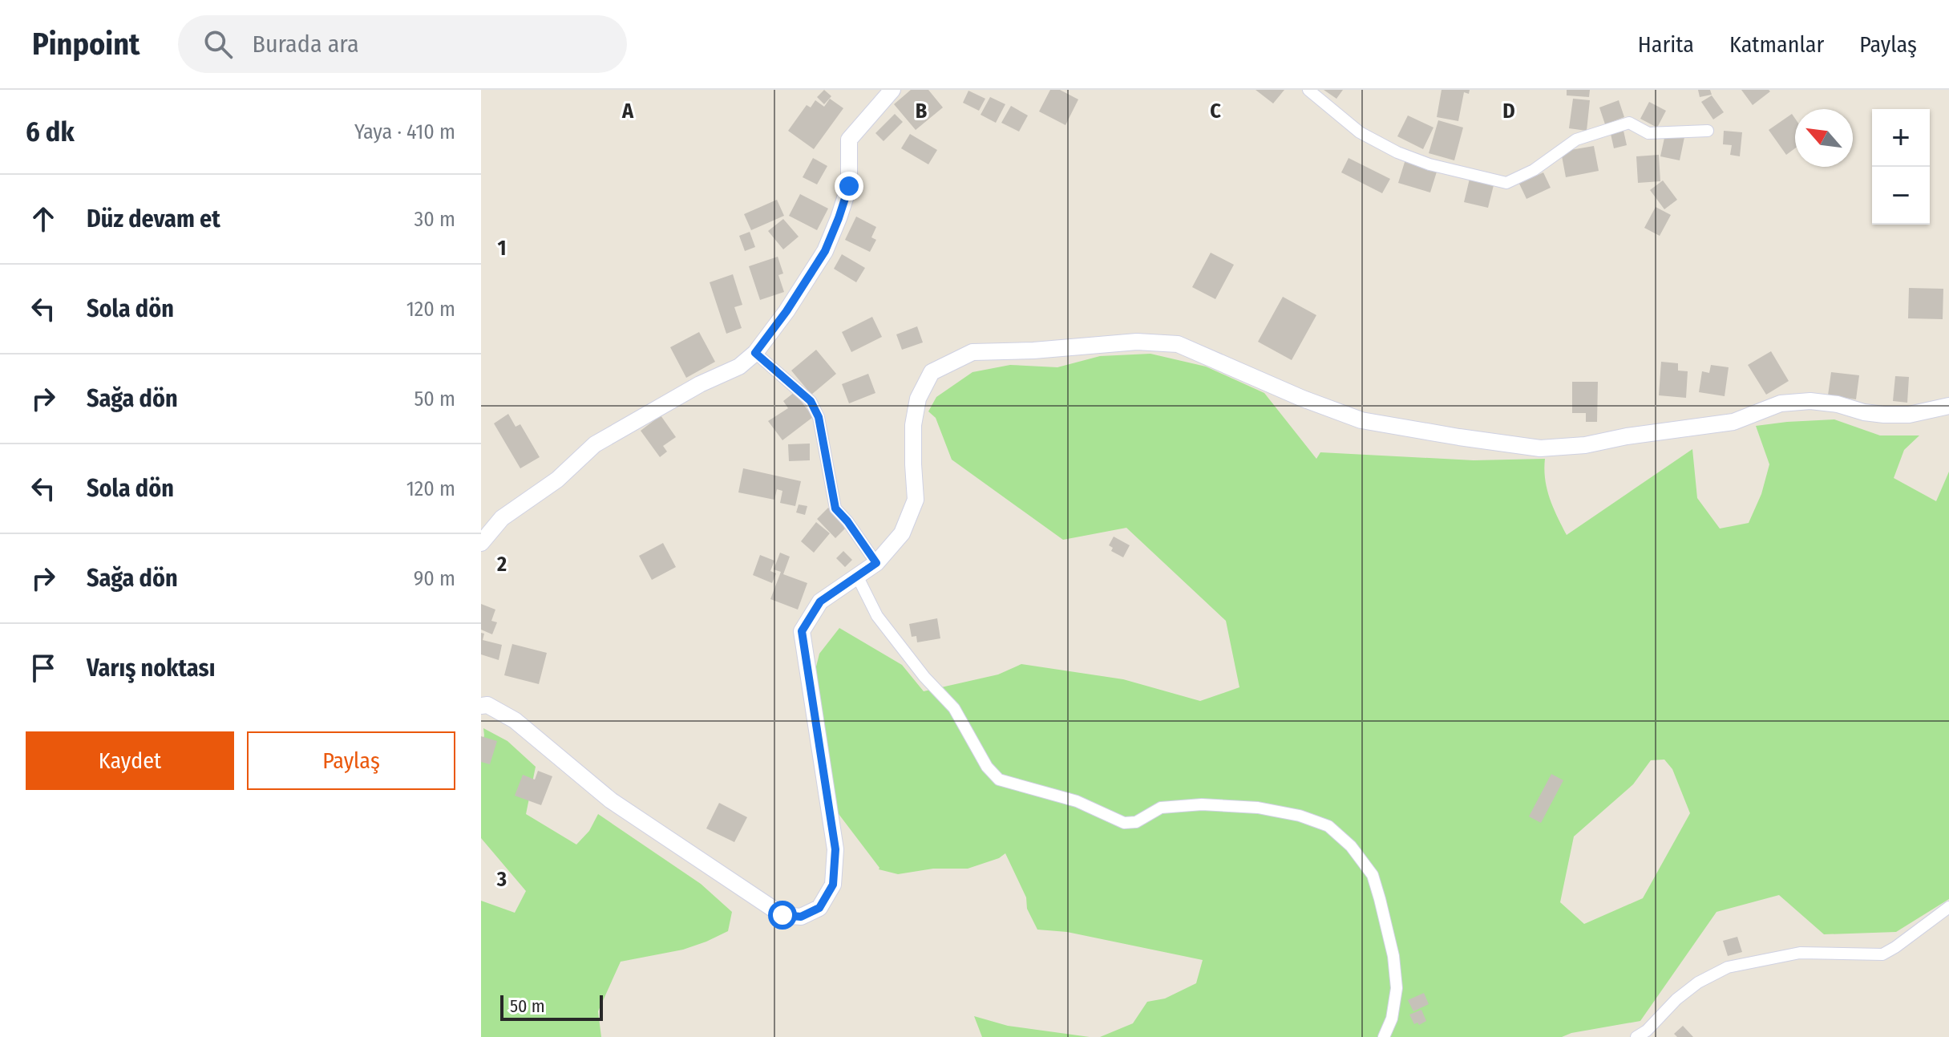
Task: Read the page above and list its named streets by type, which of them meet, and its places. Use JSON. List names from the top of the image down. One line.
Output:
{"scale_bar":"50 m","north":"top left","page":{"header":"Pinpoint","search":"Burada ara","nav":["Harita","Katmanlar","Paylaş"],"heading":["6 dk","Yaya · 410 m"],"map_buttons":["+","−"],"list":[["Düz devam et","30 m"],["Sola dön","120 m"],["Sağa dön","50 m"],["Sola dön","120 m"],["Sağa dön","90 m"],"Varış noktası"],"buttons":["Kaydet","Paylaş"],"scale":"50 m"},"grid":{"columns":["A","B","C","D"],"rows":["1","2","3"]}}
